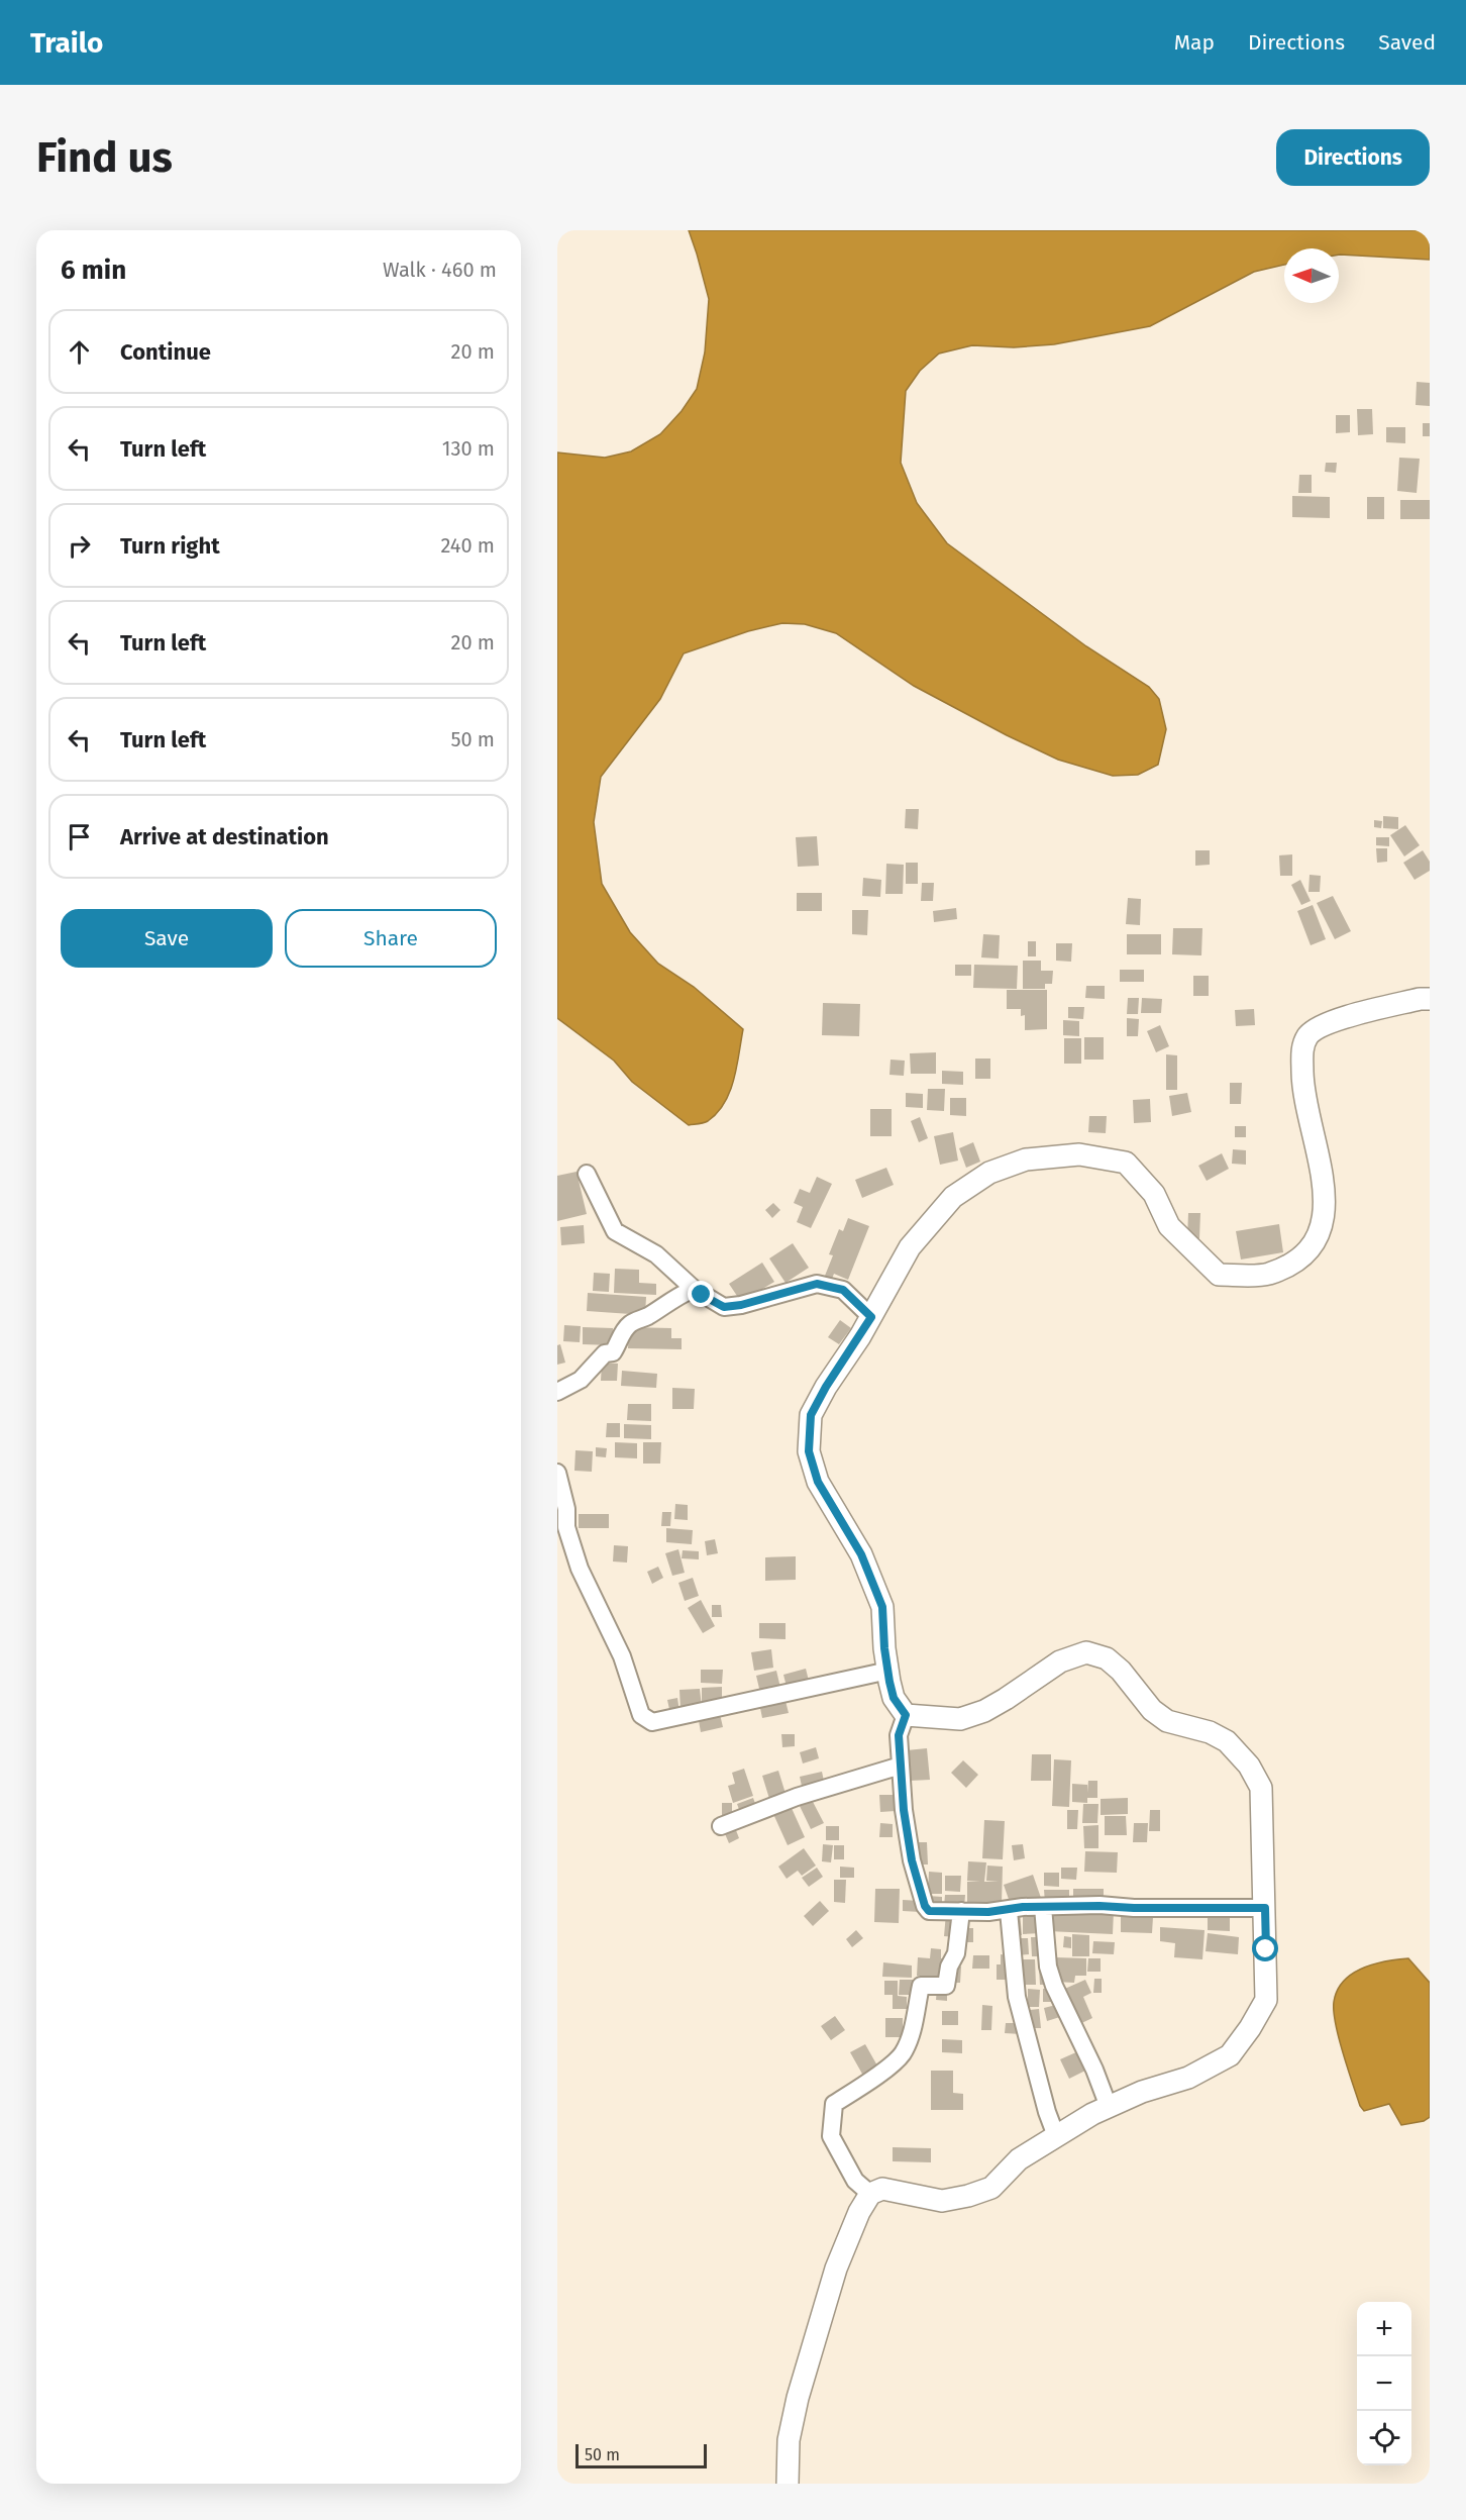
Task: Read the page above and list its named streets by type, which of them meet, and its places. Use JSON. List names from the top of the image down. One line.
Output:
{"scale_bar":"50 m","north":"left","page":{"header":"Trailo","nav":["Map","Directions","Saved"],"buttons":["Directions",["Save","Share"]],"title":"Find us","heading":["6 min","Walk · 460 m"],"list":[["Continue","20 m"],["Turn left","130 m"],["Turn right","240 m"],["Turn left","20 m"],["Turn left","50 m"],"Arrive at destination"],"map_buttons":["+","−"],"scale":"50 m"}}
